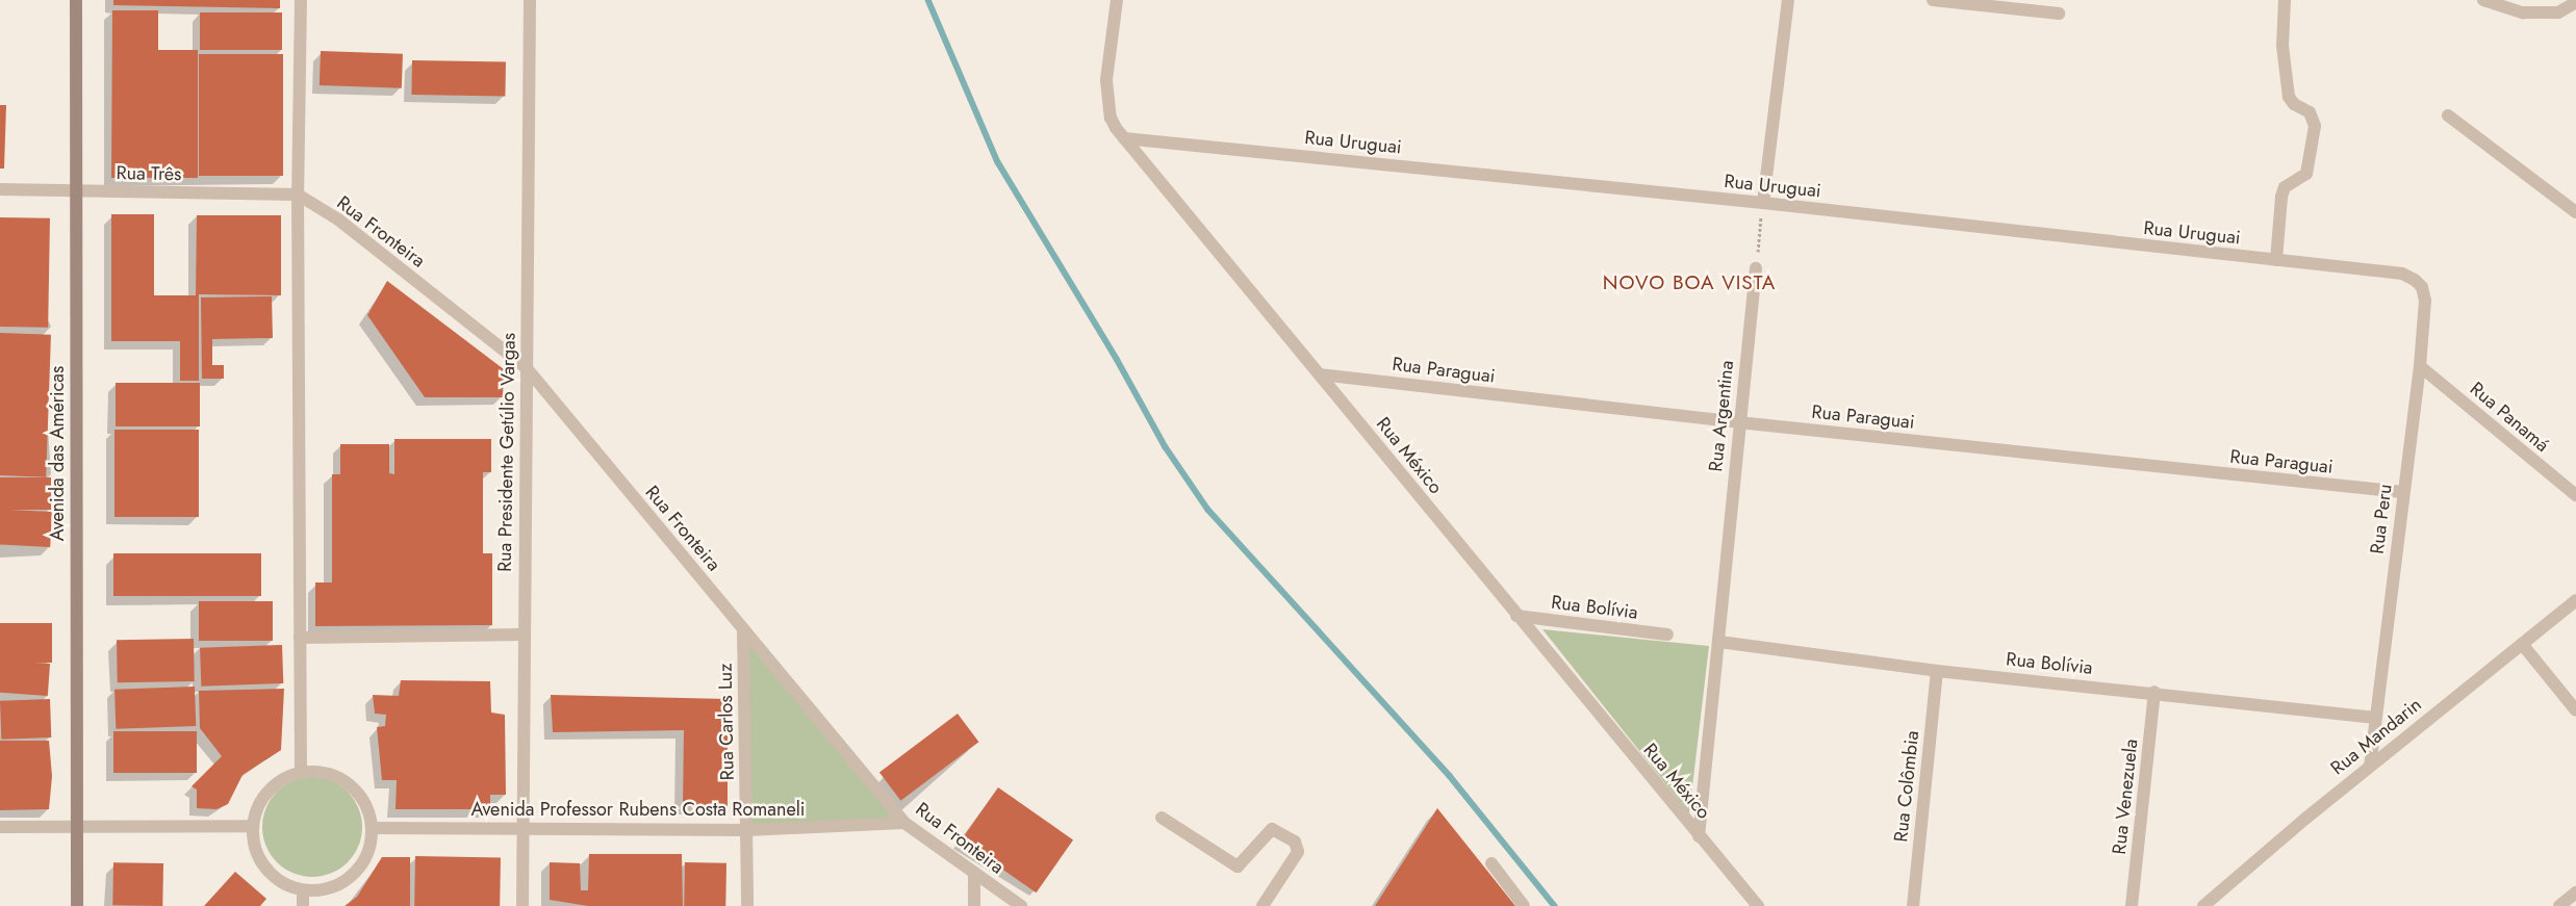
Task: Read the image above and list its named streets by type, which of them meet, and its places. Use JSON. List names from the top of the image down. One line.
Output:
{"streets":{"main road":["Avenida das Américas"],"street":["Rua Uruguai","Rua Três","Rua Fronteira","Rua Paraguai","Rua Argentina","Rua Panamá","Rua Presidente Getúlio Vargas","Rua México","Rua Peru","Rua Bolívia","Rua Carlos Luz","Rua Mandarin","Rua Colômbia","Rua Venezuela","Avenida Professor Rubens Costa Romaneli"]},"crossings":[["Rua Uruguai","Rua México"],["Rua Uruguai","Rua Peru"],["Rua Três","Rua Fronteira"],["Rua Três","Avenida das Américas"],["Rua Fronteira","Rua Presidente Getúlio Vargas"],["Rua Fronteira","Rua Carlos Luz"],["Rua Fronteira","Avenida Professor Rubens Costa Romaneli"],["Rua Paraguai","Rua Argentina"],["Rua Paraguai","Rua México"],["Rua Paraguai","Rua Peru"],["Rua Argentina","Rua México"],["Rua Argentina","Rua Bolívia"],["Rua Panamá","Rua Peru"],["Rua Presidente Getúlio Vargas","Avenida Professor Rubens Costa Romaneli"],["Rua México","Rua Bolívia"],["Rua Peru","Rua Bolívia"],["Rua Peru","Rua Mandarin"],["Rua Bolívia","Rua Colômbia"],["Rua Bolívia","Rua Venezuela"],["Rua Carlos Luz","Avenida Professor Rubens Costa Romaneli"]],"districts":["NOVO BOA VISTA"]}
